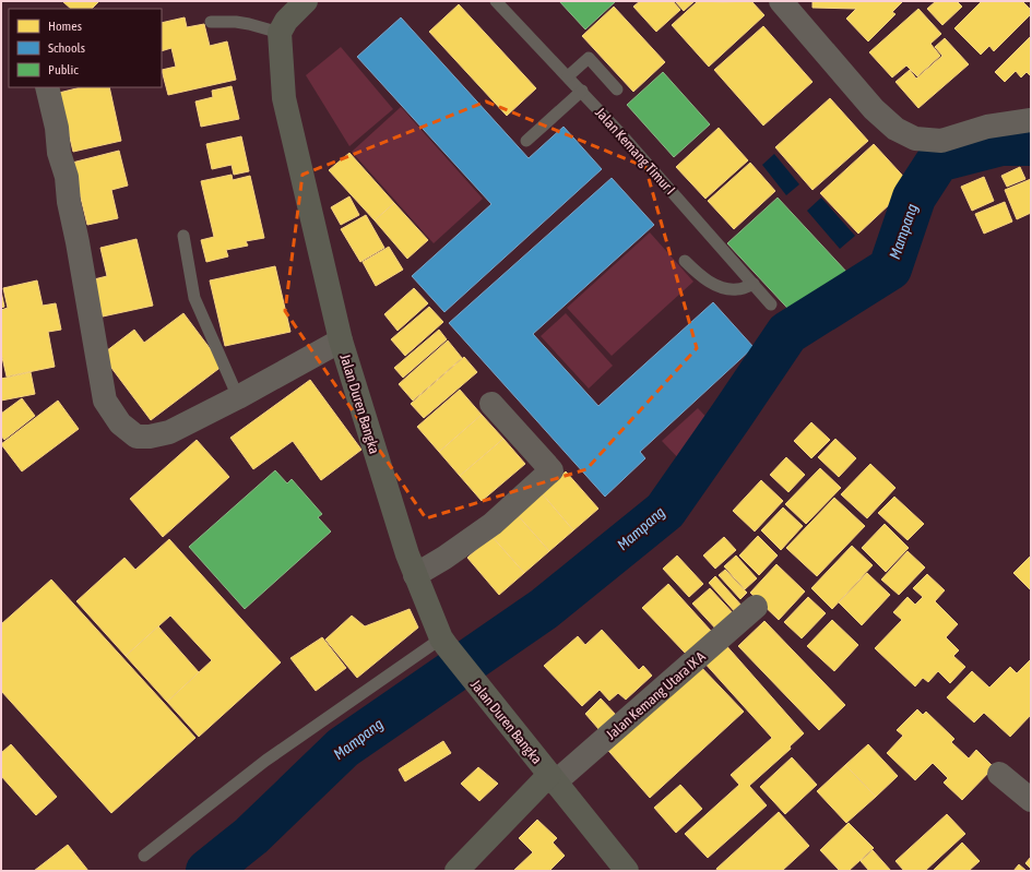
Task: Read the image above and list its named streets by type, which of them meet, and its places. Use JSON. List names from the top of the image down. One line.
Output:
{"streets":{"street":["Jalan Duren Bangka","Jalan Kemang Utara IX A"],"lane":["Jalan Kemang Timur I"]},"crossings":[["Jalan Duren Bangka","Jalan Kemang Utara IX A"]],"water":["Mampang"],"legend":["Homes","Schools","Public"]}
